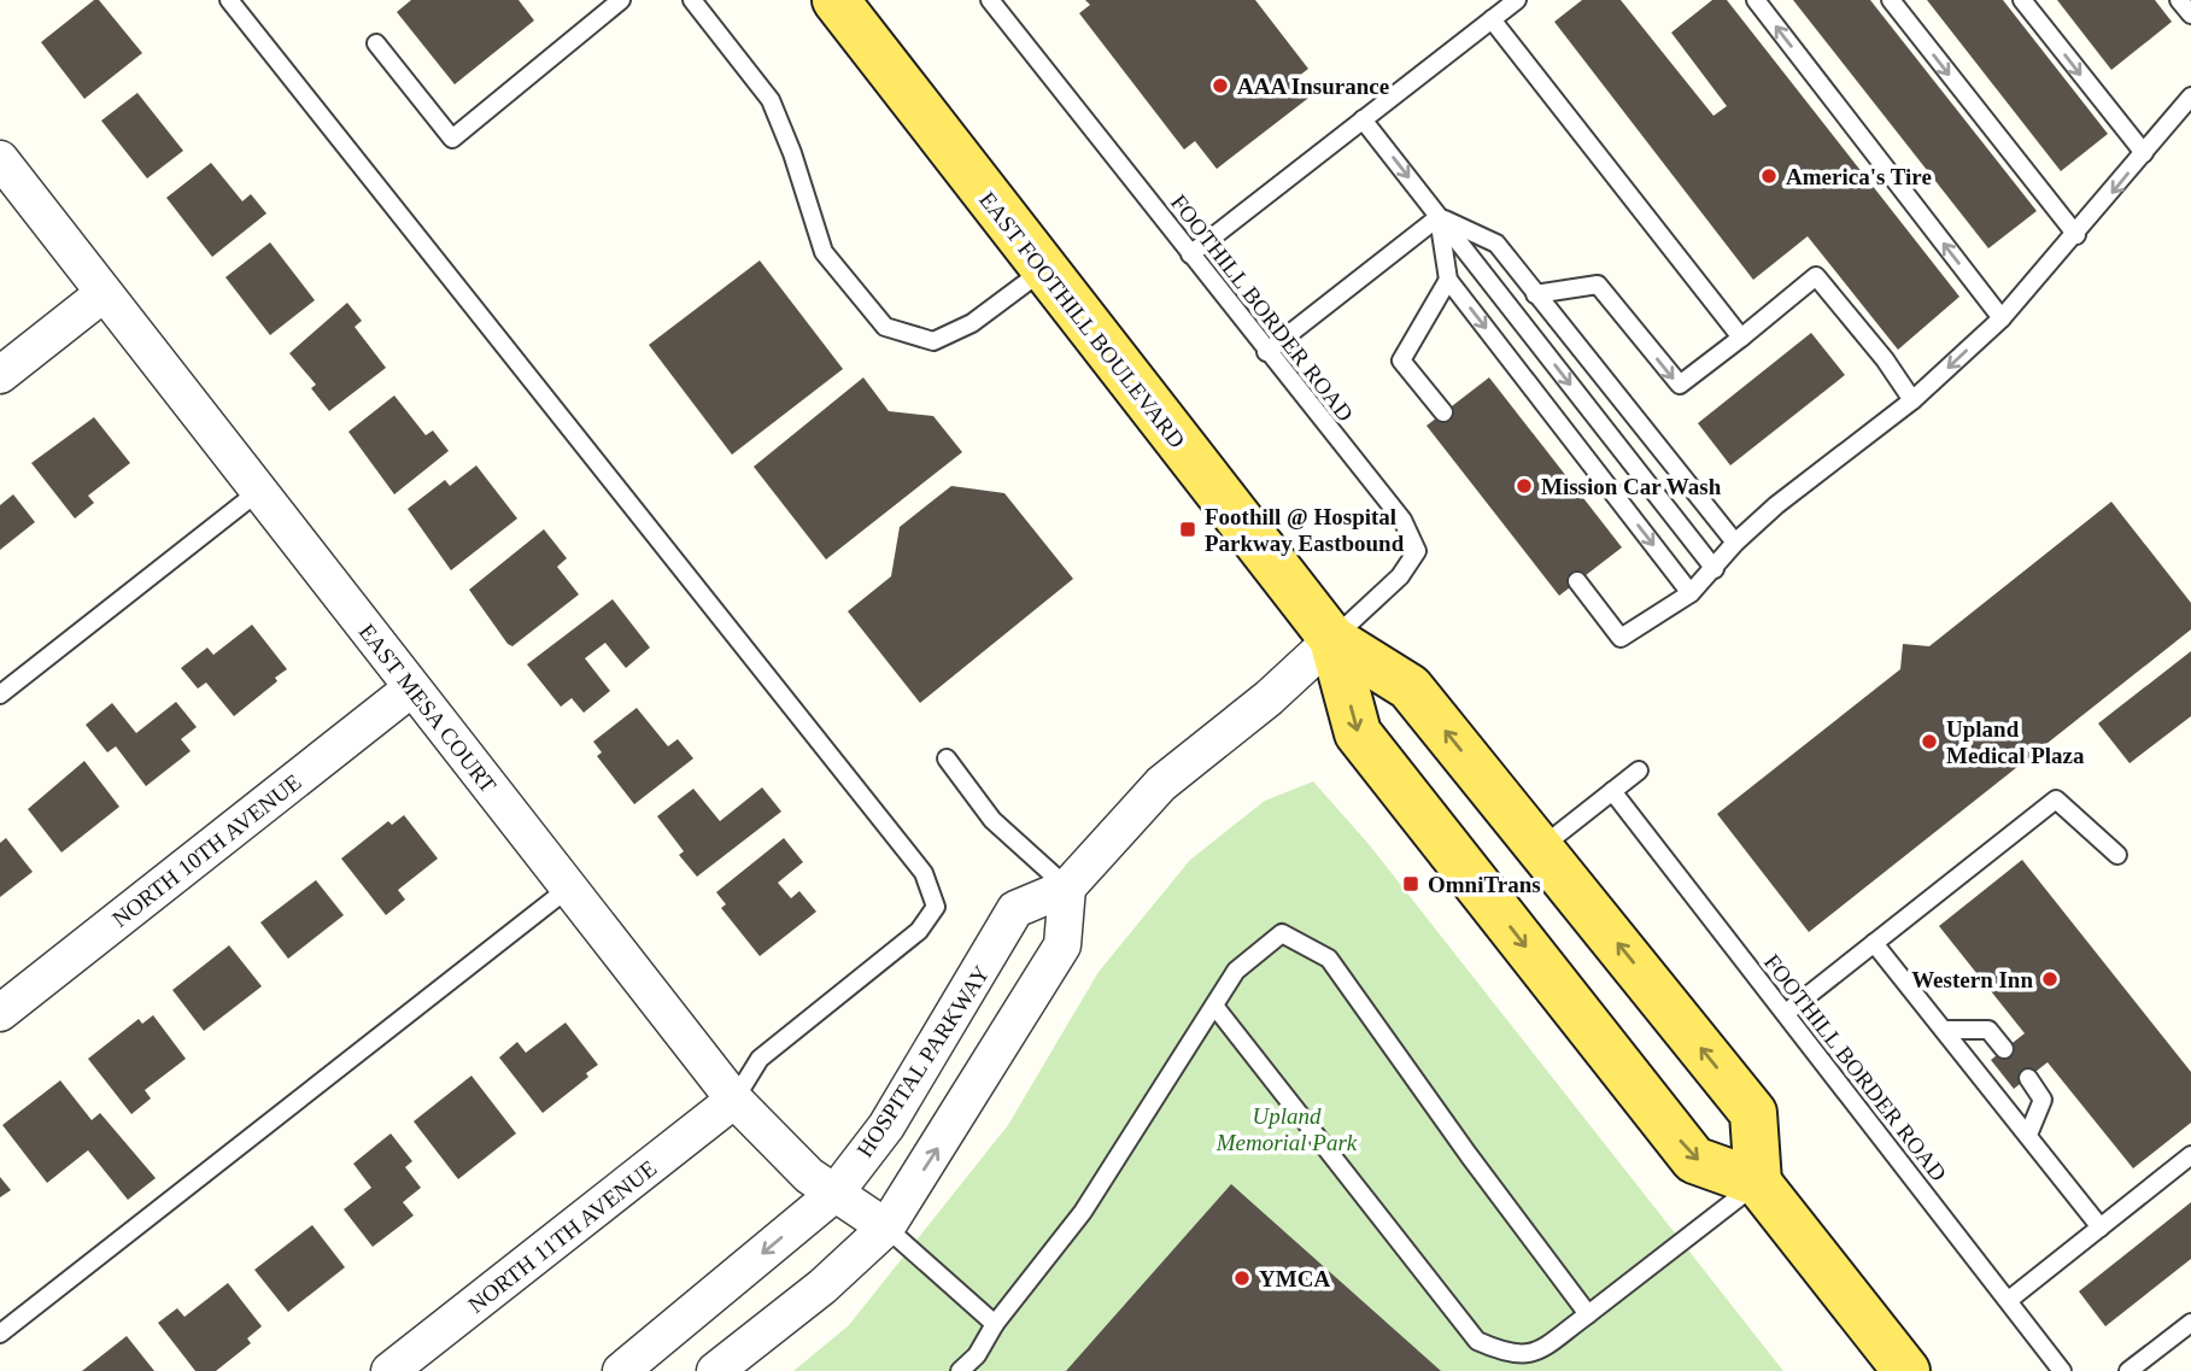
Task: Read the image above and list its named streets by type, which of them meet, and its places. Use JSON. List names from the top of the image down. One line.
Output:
{"streets":{"main road":["EAST FOOTHILL BOULEVARD"],"street":["EAST MESA COURT","NORTH 10TH AVENUE","HOSPITAL PARKWAY","NORTH 11TH AVENUE"],"lane":["FOOTHILL BORDER ROAD"]},"crossings":[["FOOTHILL BORDER ROAD","EAST FOOTHILL BOULEVARD"],["FOOTHILL BORDER ROAD","HOSPITAL PARKWAY"],["EAST FOOTHILL BOULEVARD","HOSPITAL PARKWAY"],["EAST MESA COURT","NORTH 10TH AVENUE"],["EAST MESA COURT","HOSPITAL PARKWAY"],["EAST MESA COURT","NORTH 11TH AVENUE"]],"parks":["Upland Memorial Park"],"places":{"other":["AAA Insurance","America's Tire","Mission Car Wash","Upland Medical Plaza","Western Inn","YMCA"],"transit":["Foothill @ Hospital Parkway Eastbound","OmniTrans"]}}
